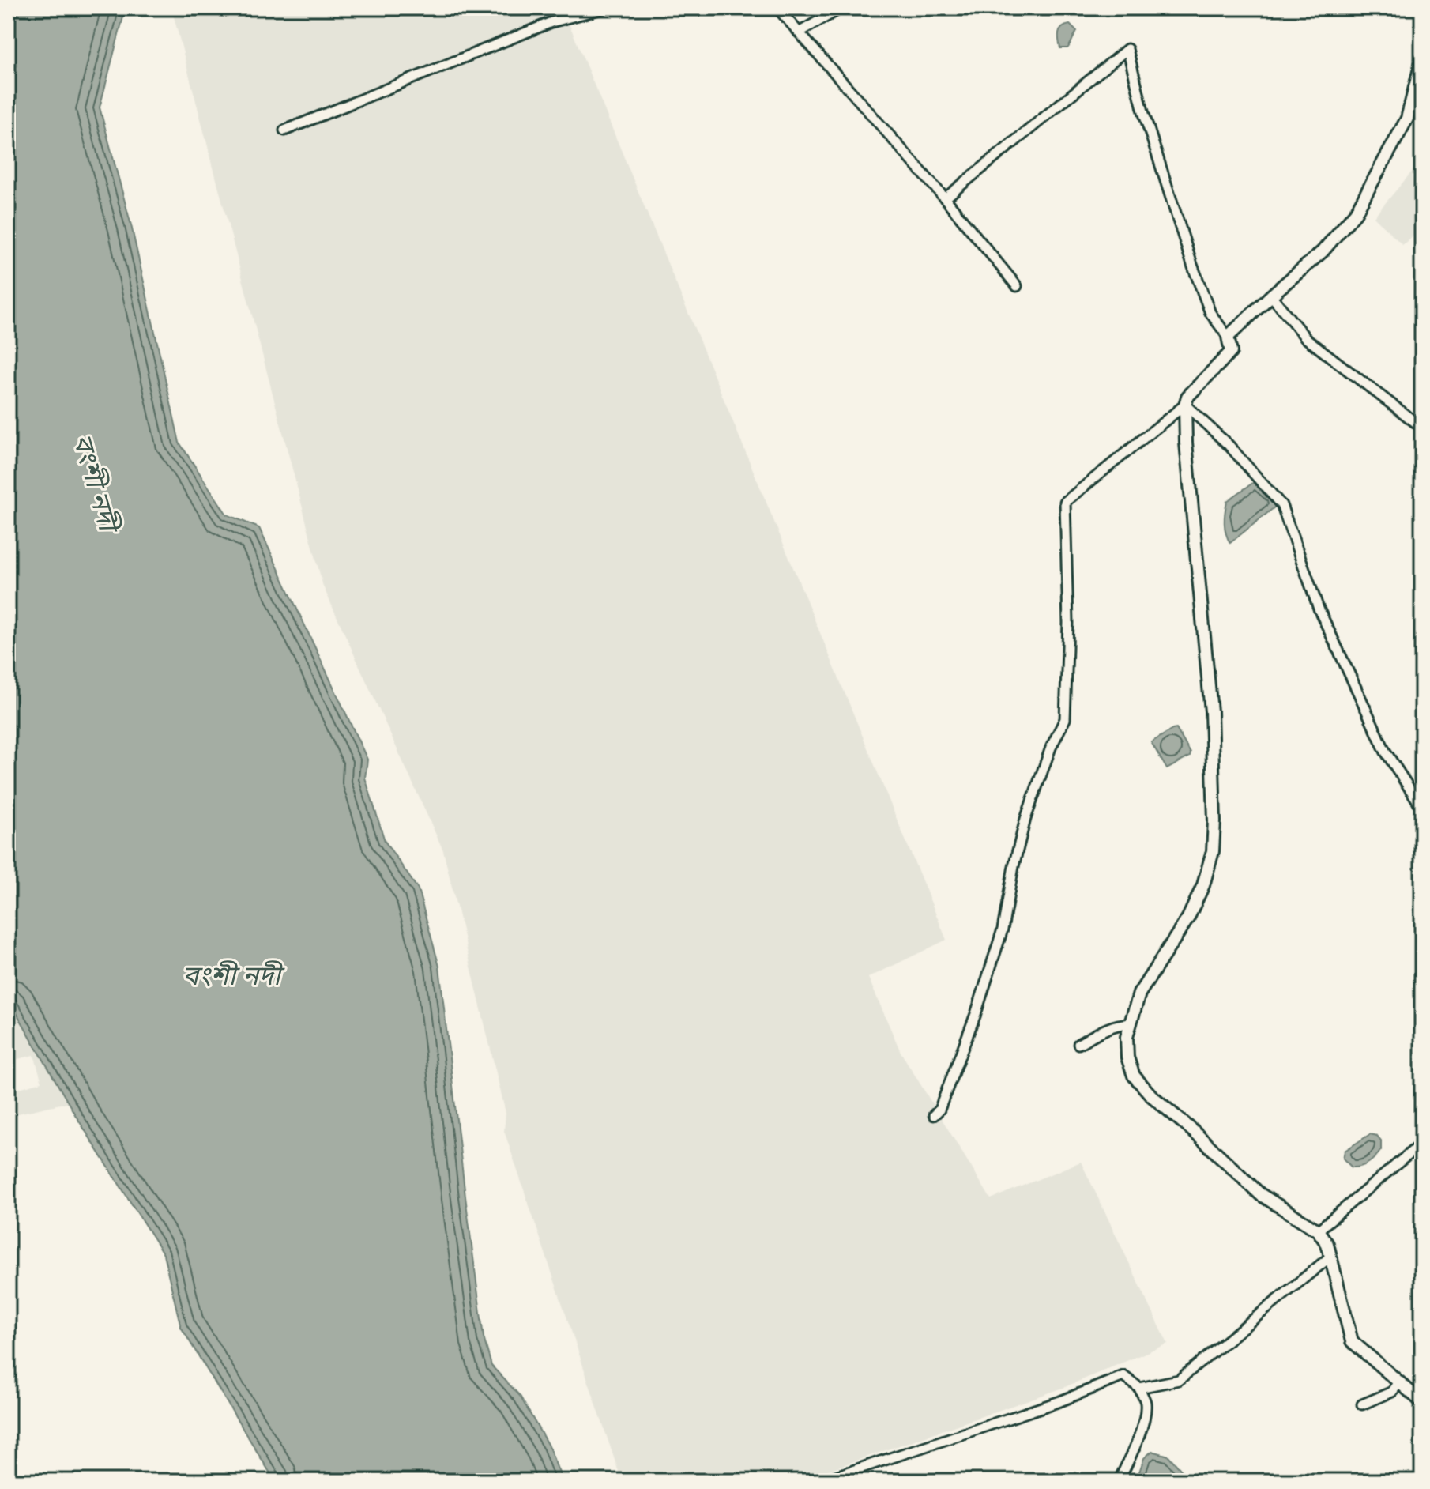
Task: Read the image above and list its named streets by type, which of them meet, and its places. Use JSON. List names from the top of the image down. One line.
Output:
{"water":["বংশী নদী"]}
